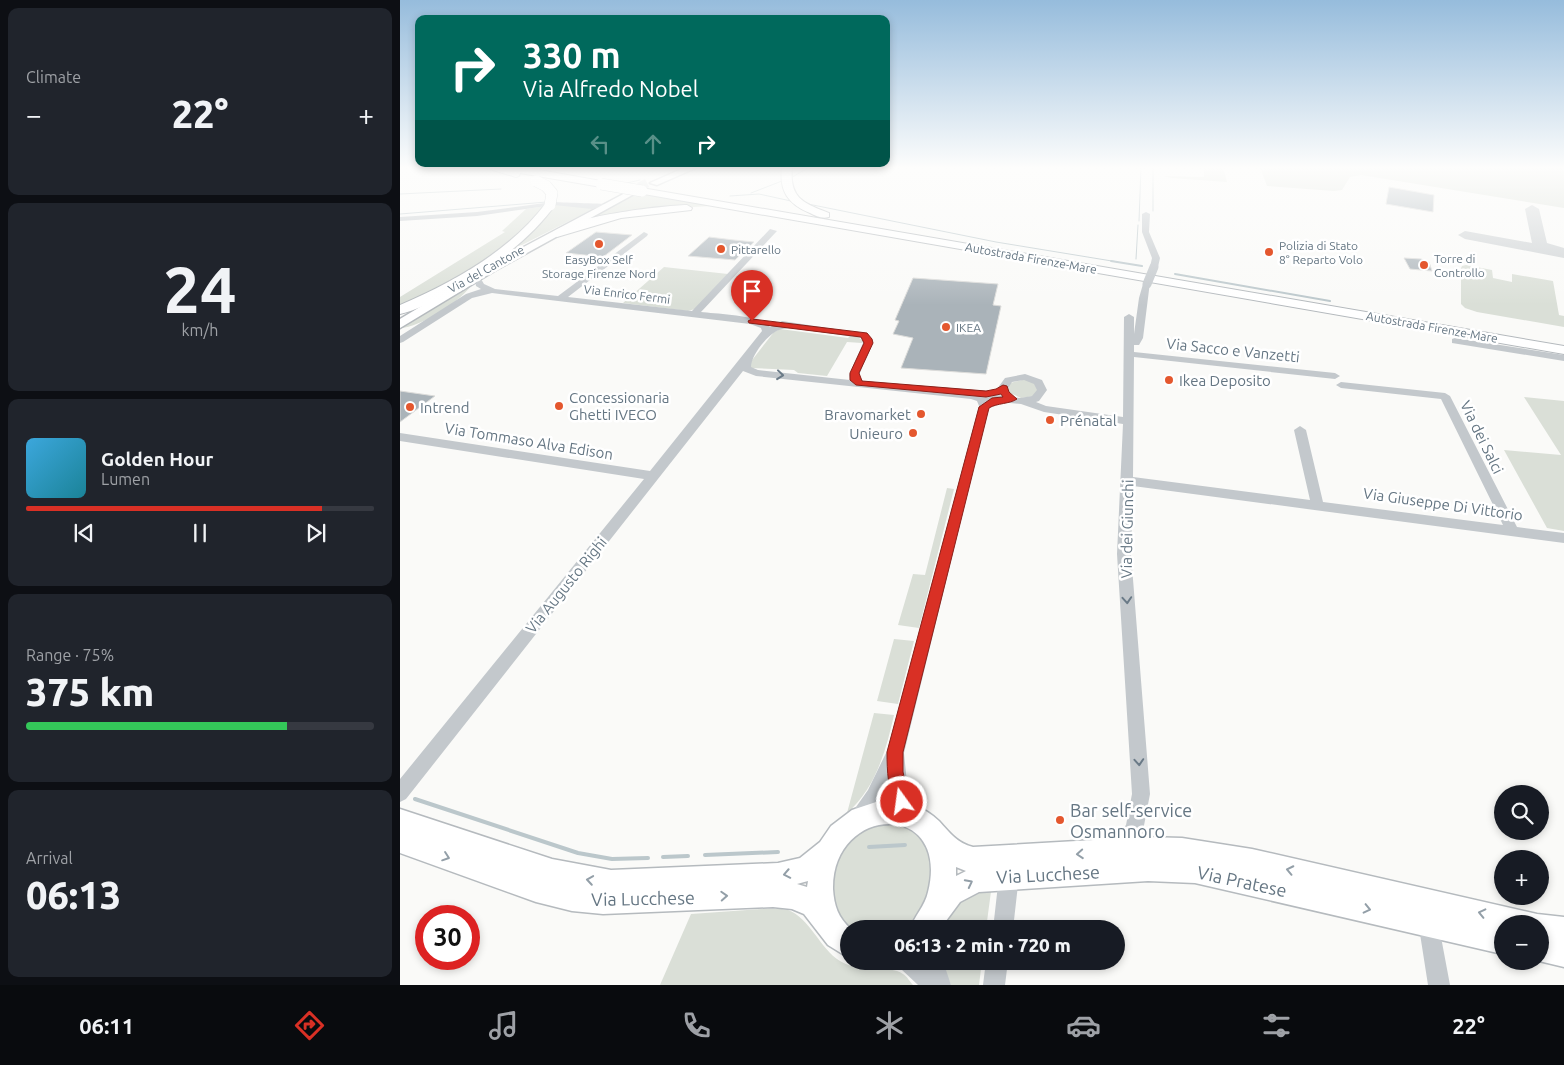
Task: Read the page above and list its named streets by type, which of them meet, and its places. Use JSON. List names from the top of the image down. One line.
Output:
{"streets":{"highway":["Autostrada Firenze-Mare"],"main road":["Via del Cantone","Via Lucchese","Via Pratese"],"street":["Via Enrico Fermi","Via Sacco e Vanzetti","Via dei Salci","Via Tommaso Alva Edison","Via Giuseppe Di Vittorio","Via dei Giunchi","Via Augusto Righi"]},"crossings":[["Via del Cantone","Via Enrico Fermi"],["Via Sacco e Vanzetti","Via dei Salci"],["Via Sacco e Vanzetti","Via dei Giunchi"],["Via dei Salci","Via Giuseppe Di Vittorio"],["Via Tommaso Alva Edison","Via Augusto Righi"],["Via Giuseppe Di Vittorio","Via dei Giunchi"],["Via dei Giunchi","Via Lucchese"],["Via Lucchese","Via Pratese"]],"one_way":["Via dei Giunchi"],"places":["EasyBox Self Storage Firenze Nord","Pittarello","Polizia di Stato 8° Reparto Volo","Torre di Controllo","IKEA","Ikea Deposito","Concessionaria Ghetti IVECO","Intrend","Bravomarket","Prénatal","Unieuro","Bar self-service Osmannoro"],"page":{"tile":["Climate",["24","km/h"],["Range · 75%","375 km"],["Arrival","06:13"]],"turn":["330 m","Via Alfredo Nobel"],"heat":["−","22°","+"],"song":["Golden Hour","Lumen"],"map_buttons":["+","−"],"limit":"30","trip":"06:13 · 2 min · 720 m","tabs":["06:11","22°"]}}
